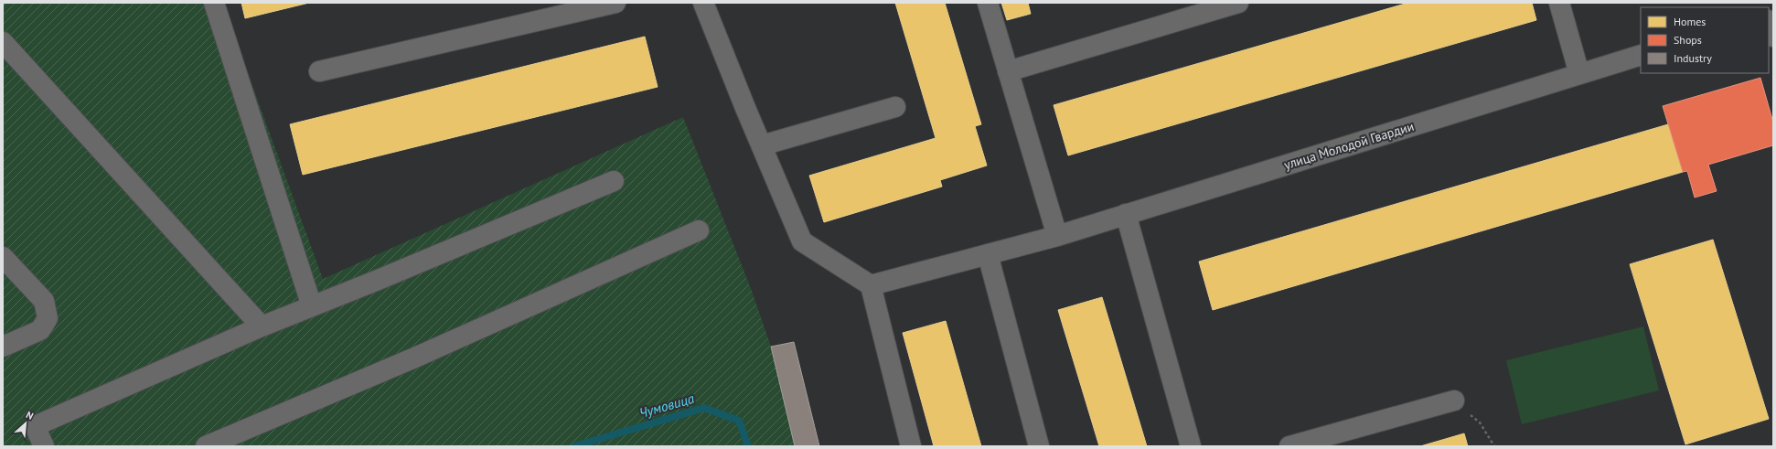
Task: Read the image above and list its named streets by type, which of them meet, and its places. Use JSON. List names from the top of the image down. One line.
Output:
{"streets":{"street":["улица Молодой Гвардии"]},"water":["Чумовица"],"legend":["Homes","Shops","Industry"],"north":"top right"}
